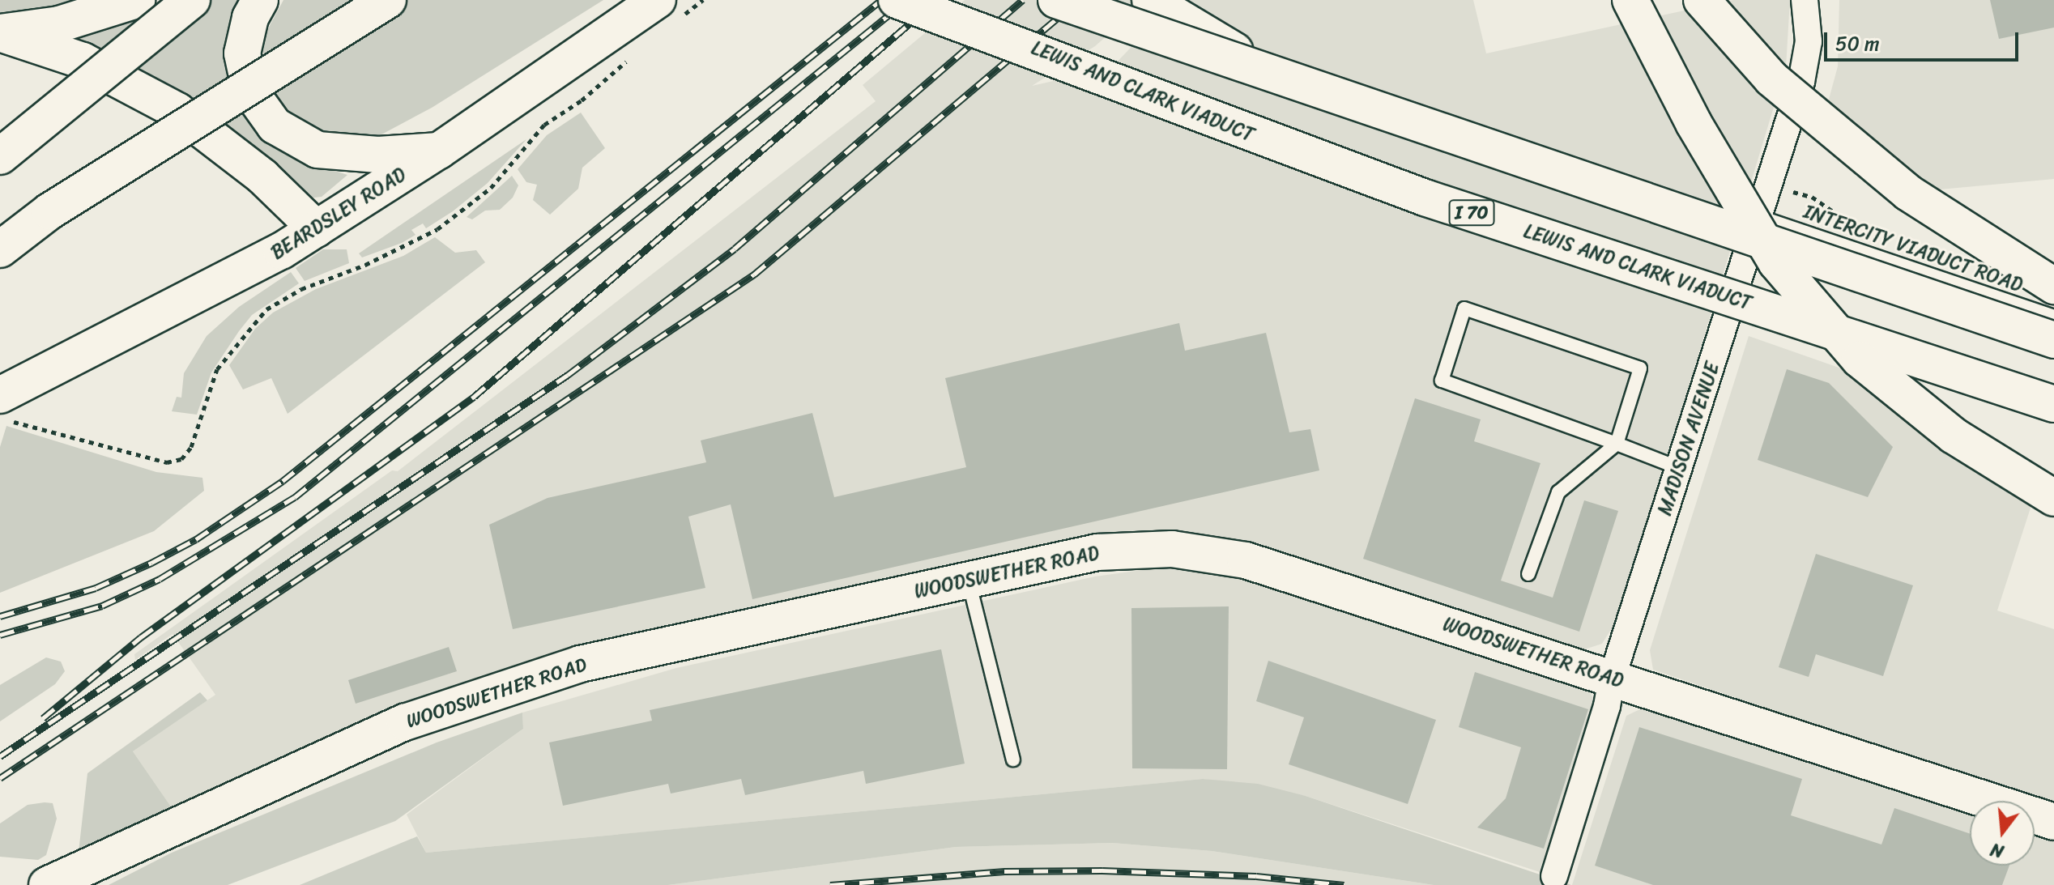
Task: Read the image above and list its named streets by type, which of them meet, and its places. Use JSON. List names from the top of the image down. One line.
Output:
{"streets":{"main road":["LEWIS AND CLARK VIADUCT","I 70","BEARDSLEY ROAD","WOODSWETHER ROAD"],"street":["MADISON AVENUE"],"lane":["INTERCITY VIADUCT ROAD"]},"crossings":[["INTERCITY VIADUCT ROAD","MADISON AVENUE"],["MADISON AVENUE","WOODSWETHER ROAD"]],"scale_bar":"50 m","north":"bottom"}
